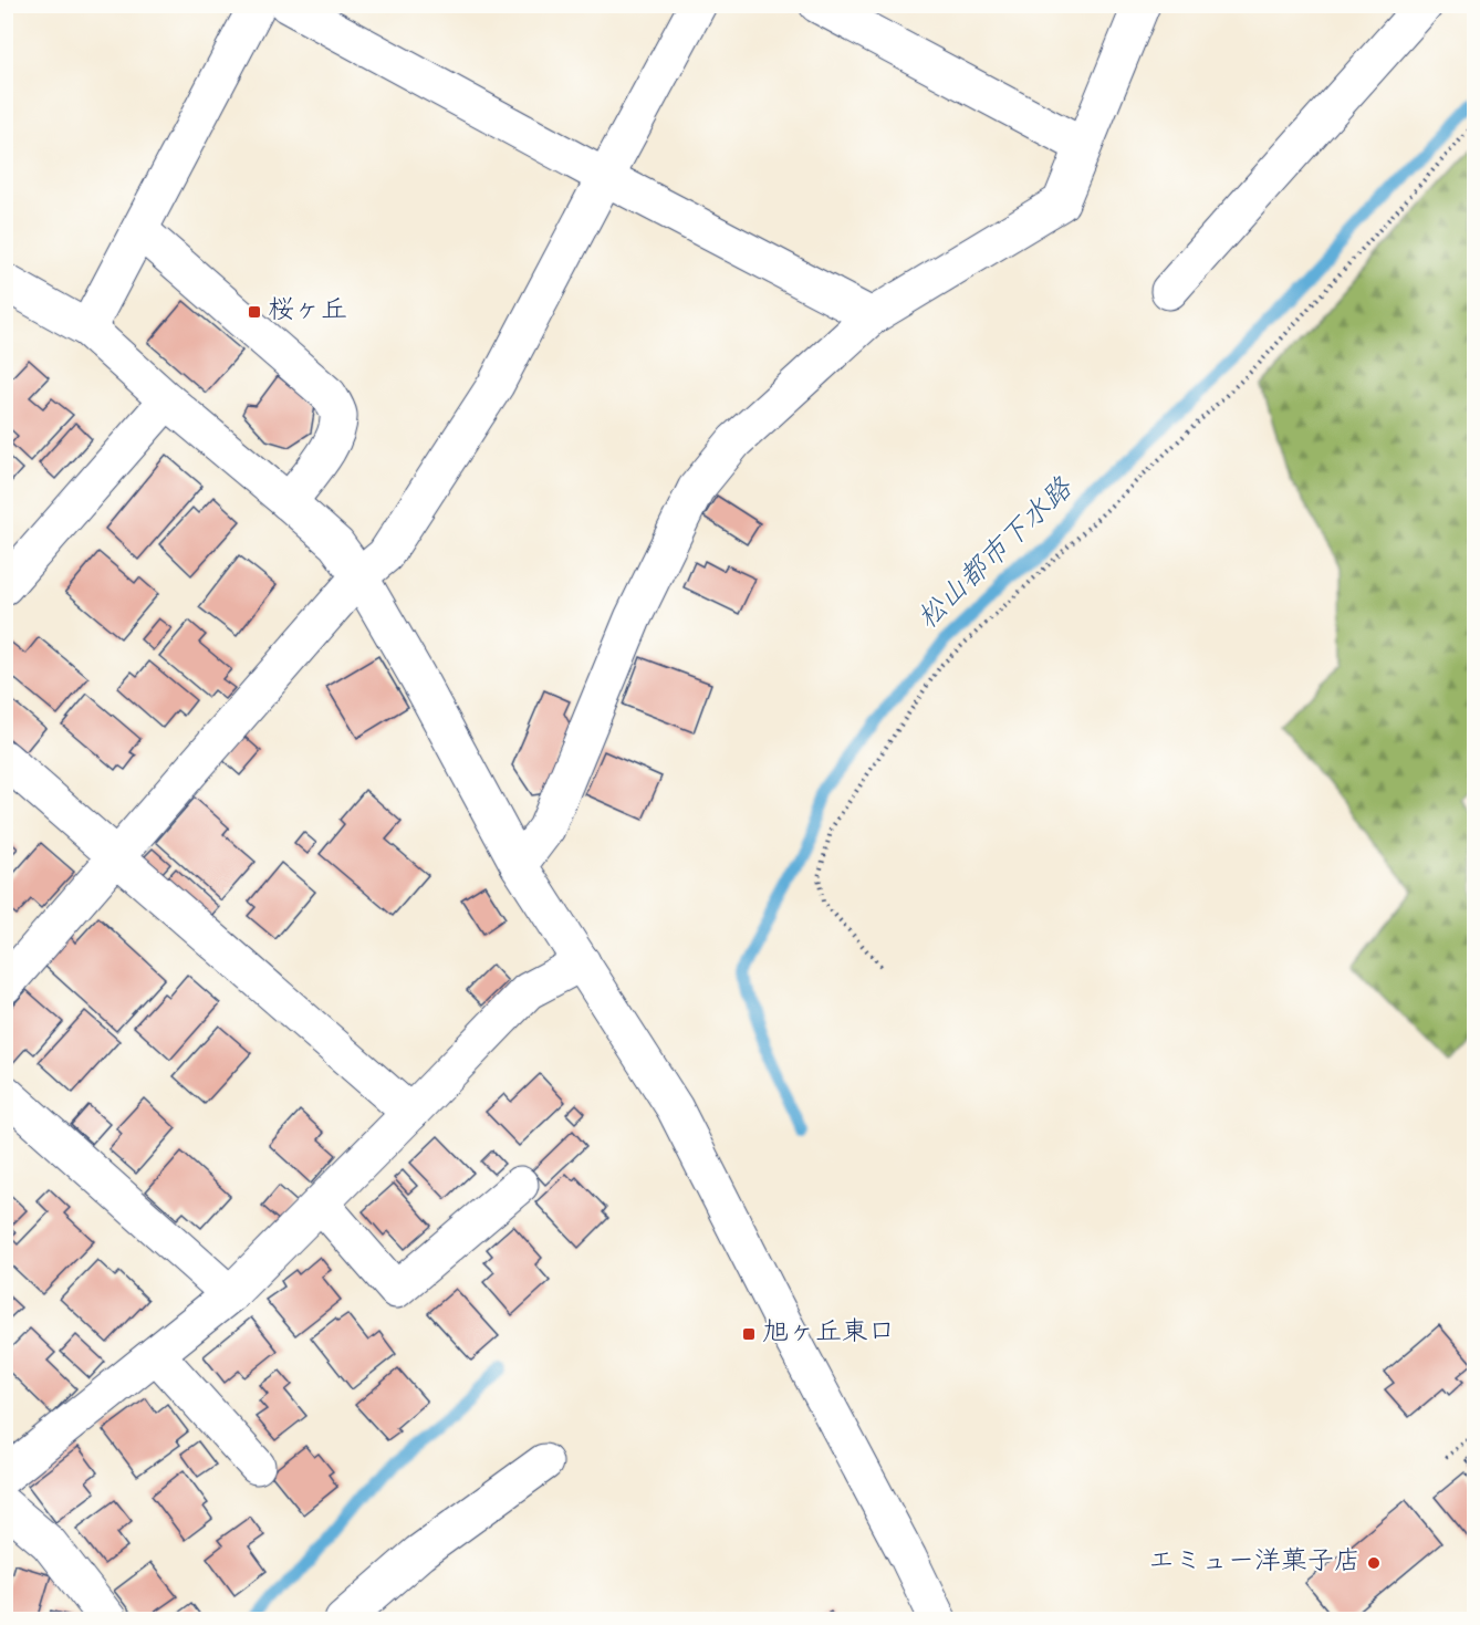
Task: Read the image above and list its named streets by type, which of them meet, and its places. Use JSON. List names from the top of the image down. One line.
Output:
{"water":["松山都市下水路"],"places":{"transit":["桜ヶ丘","旭ヶ丘東口"],"other":["エミュー洋菓子店"]}}
